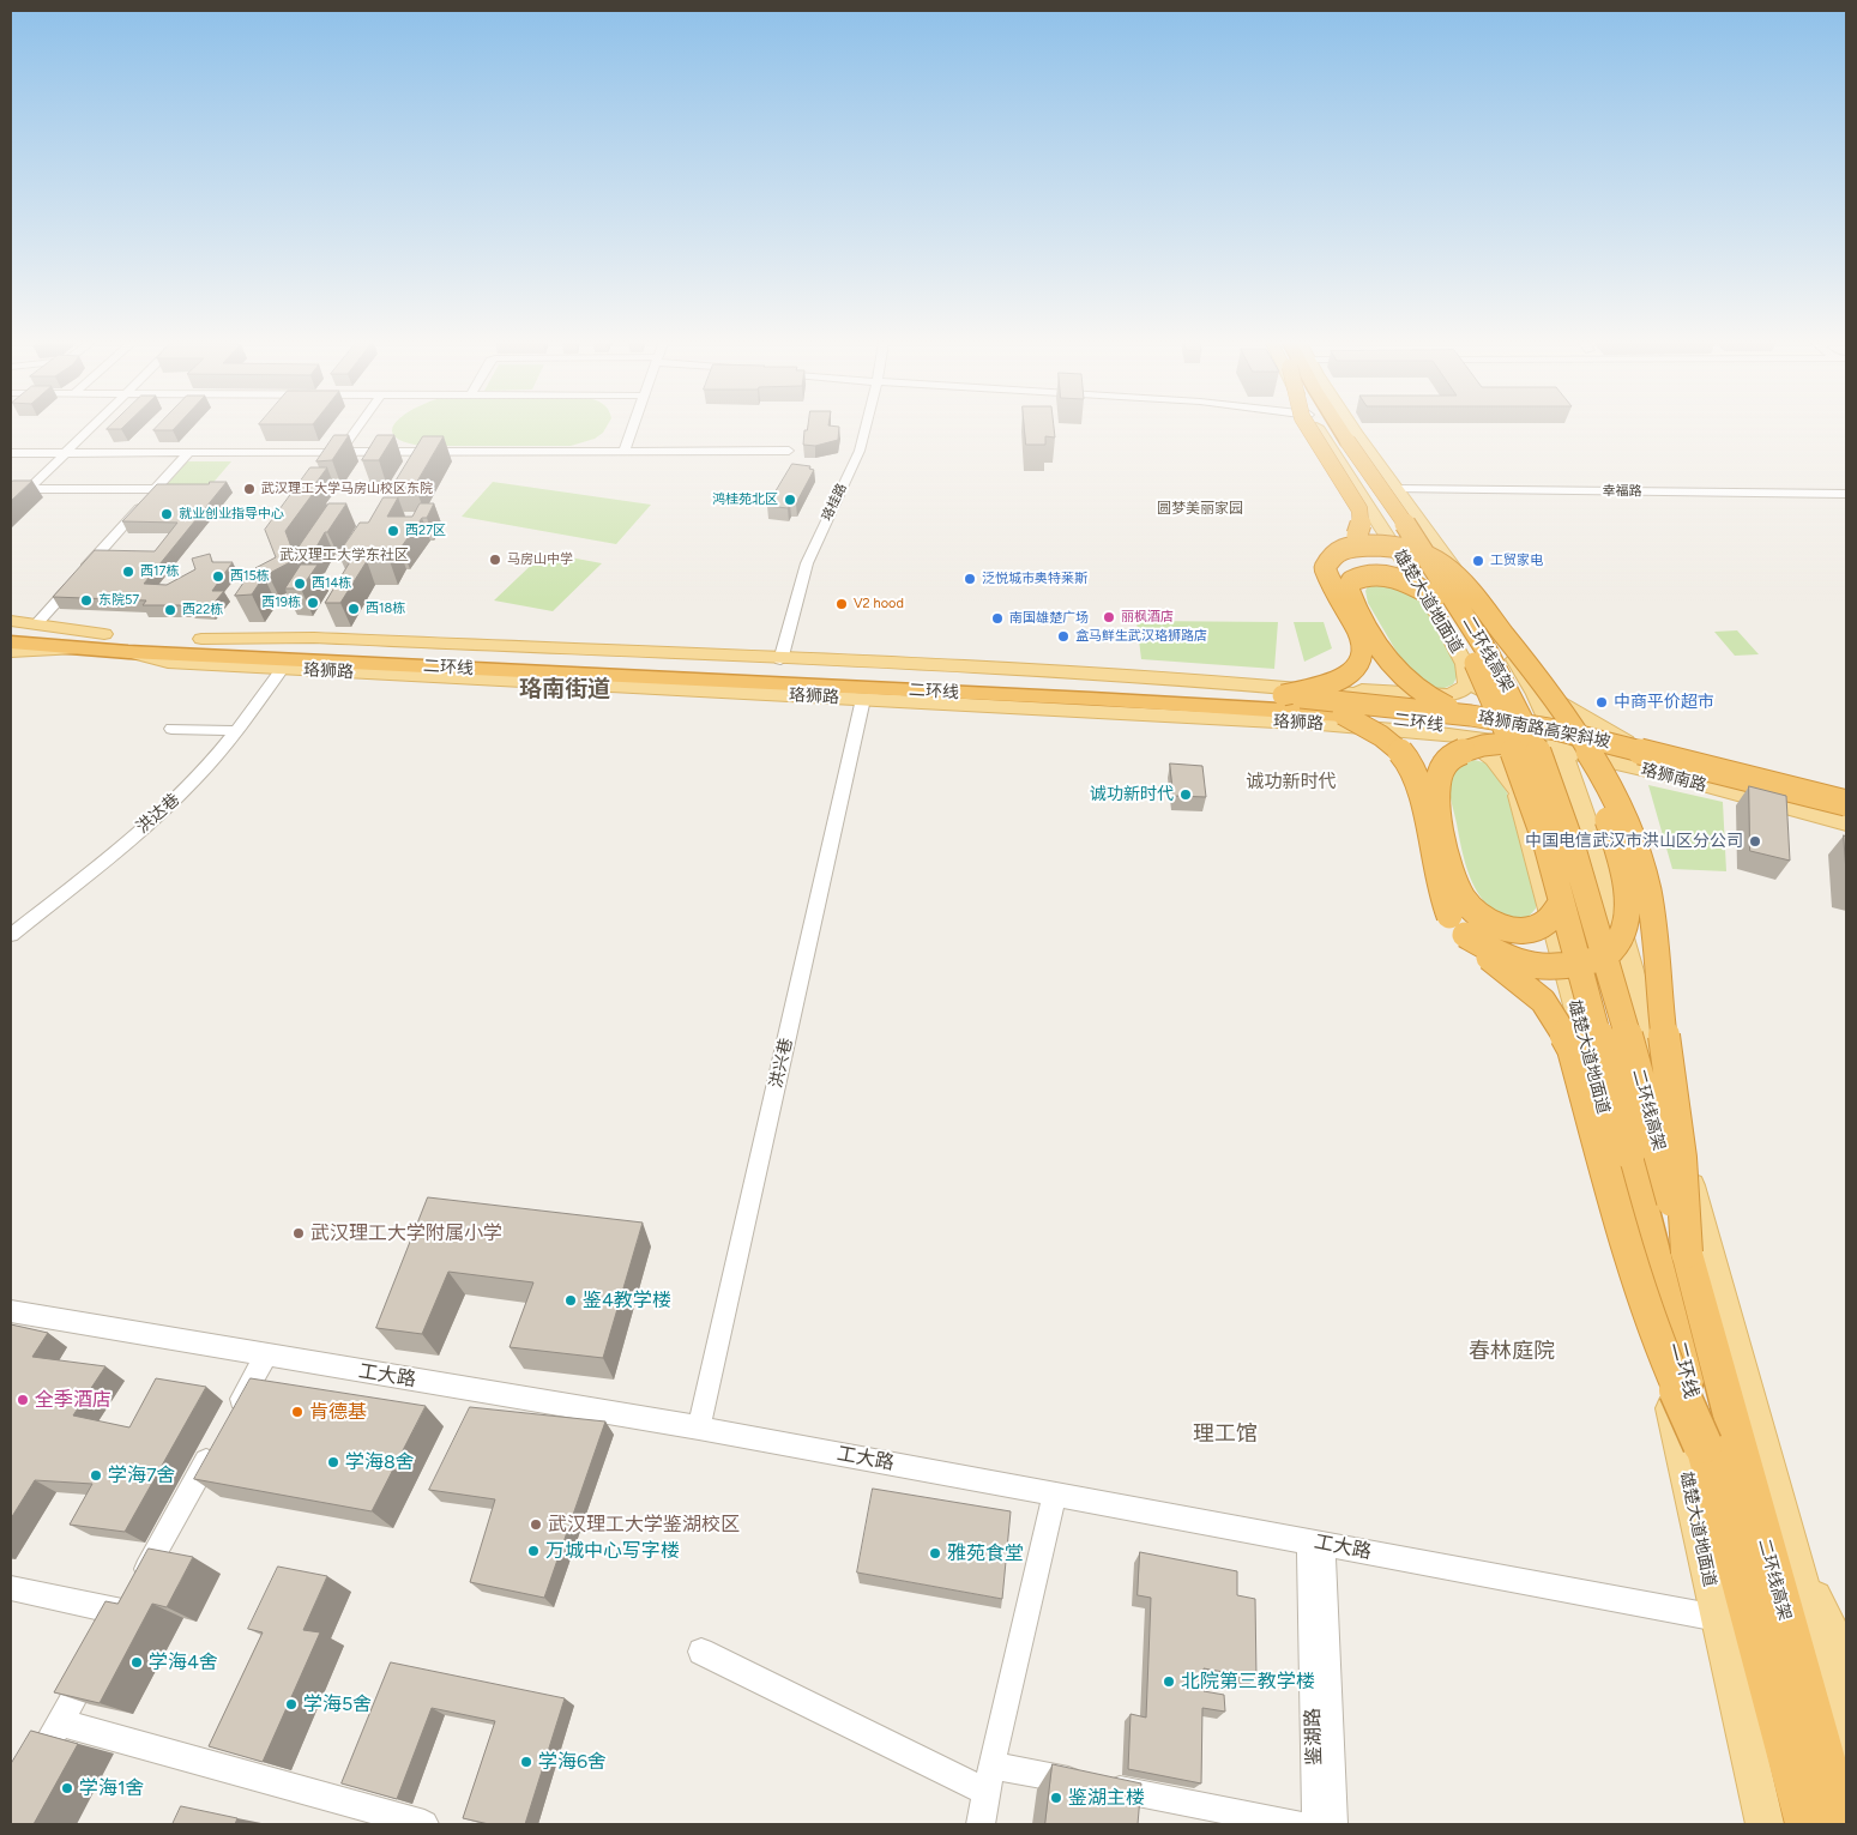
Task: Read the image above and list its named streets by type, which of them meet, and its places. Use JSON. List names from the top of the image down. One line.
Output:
{"streets":{"highway":["二环线高架","二环线","珞狮南路高架斜坡"],"main road":["雄楚大道地面道","珞狮路","珞狮南路"],"street":["幸福路","珞桂路","洪达巷","洪兴巷","工大路","鉴湖路"]},"crossings":[["珞桂路","珞狮路"],["雄楚大道地面道","珞狮路"],["雄楚大道地面道","珞狮南路高架斜坡"],["雄楚大道地面道","珞狮南路"],["雄楚大道地面道","工大路"],["二环线高架","二环线"],["二环线","珞狮路"],["二环线","珞狮南路高架斜坡"],["二环线","珞狮南路"],["珞狮路","珞狮南路高架斜坡"],["珞狮路","珞狮南路"],["珞狮路","洪达巷"],["珞狮路","洪兴巷"],["洪兴巷","工大路"],["工大路","鉴湖路"]],"districts":["圆梦美丽家园","武汉理工大学东社区","珞南街道","诚功新时代","春林庭院","理工馆"],"places":["武汉理工大学马房山校区东院","鸿桂苑北区","就业创业指导中心","西27区","马房山中学","工贸家电","西17栋","西15栋","泛悦城市奥特莱斯","西14栋","东院57","西19栋","V2 hood","西18栋","西22栋","丽枫酒店","南国雄楚广场","盒马鲜生武汉珞狮路店","中商平价超市","诚功新时代","中国电信武汉市洪山区分公司","武汉理工大学附属小学","鉴4教学楼","全季酒店","肯德基","学海8舍","学海7舍","武汉理工大学鉴湖校区","万城中心写字楼","雅苑食堂","学海4舍","北院第三教学楼","学海5舍","学海6舍","学海1舍","鉴湖主楼"]}
